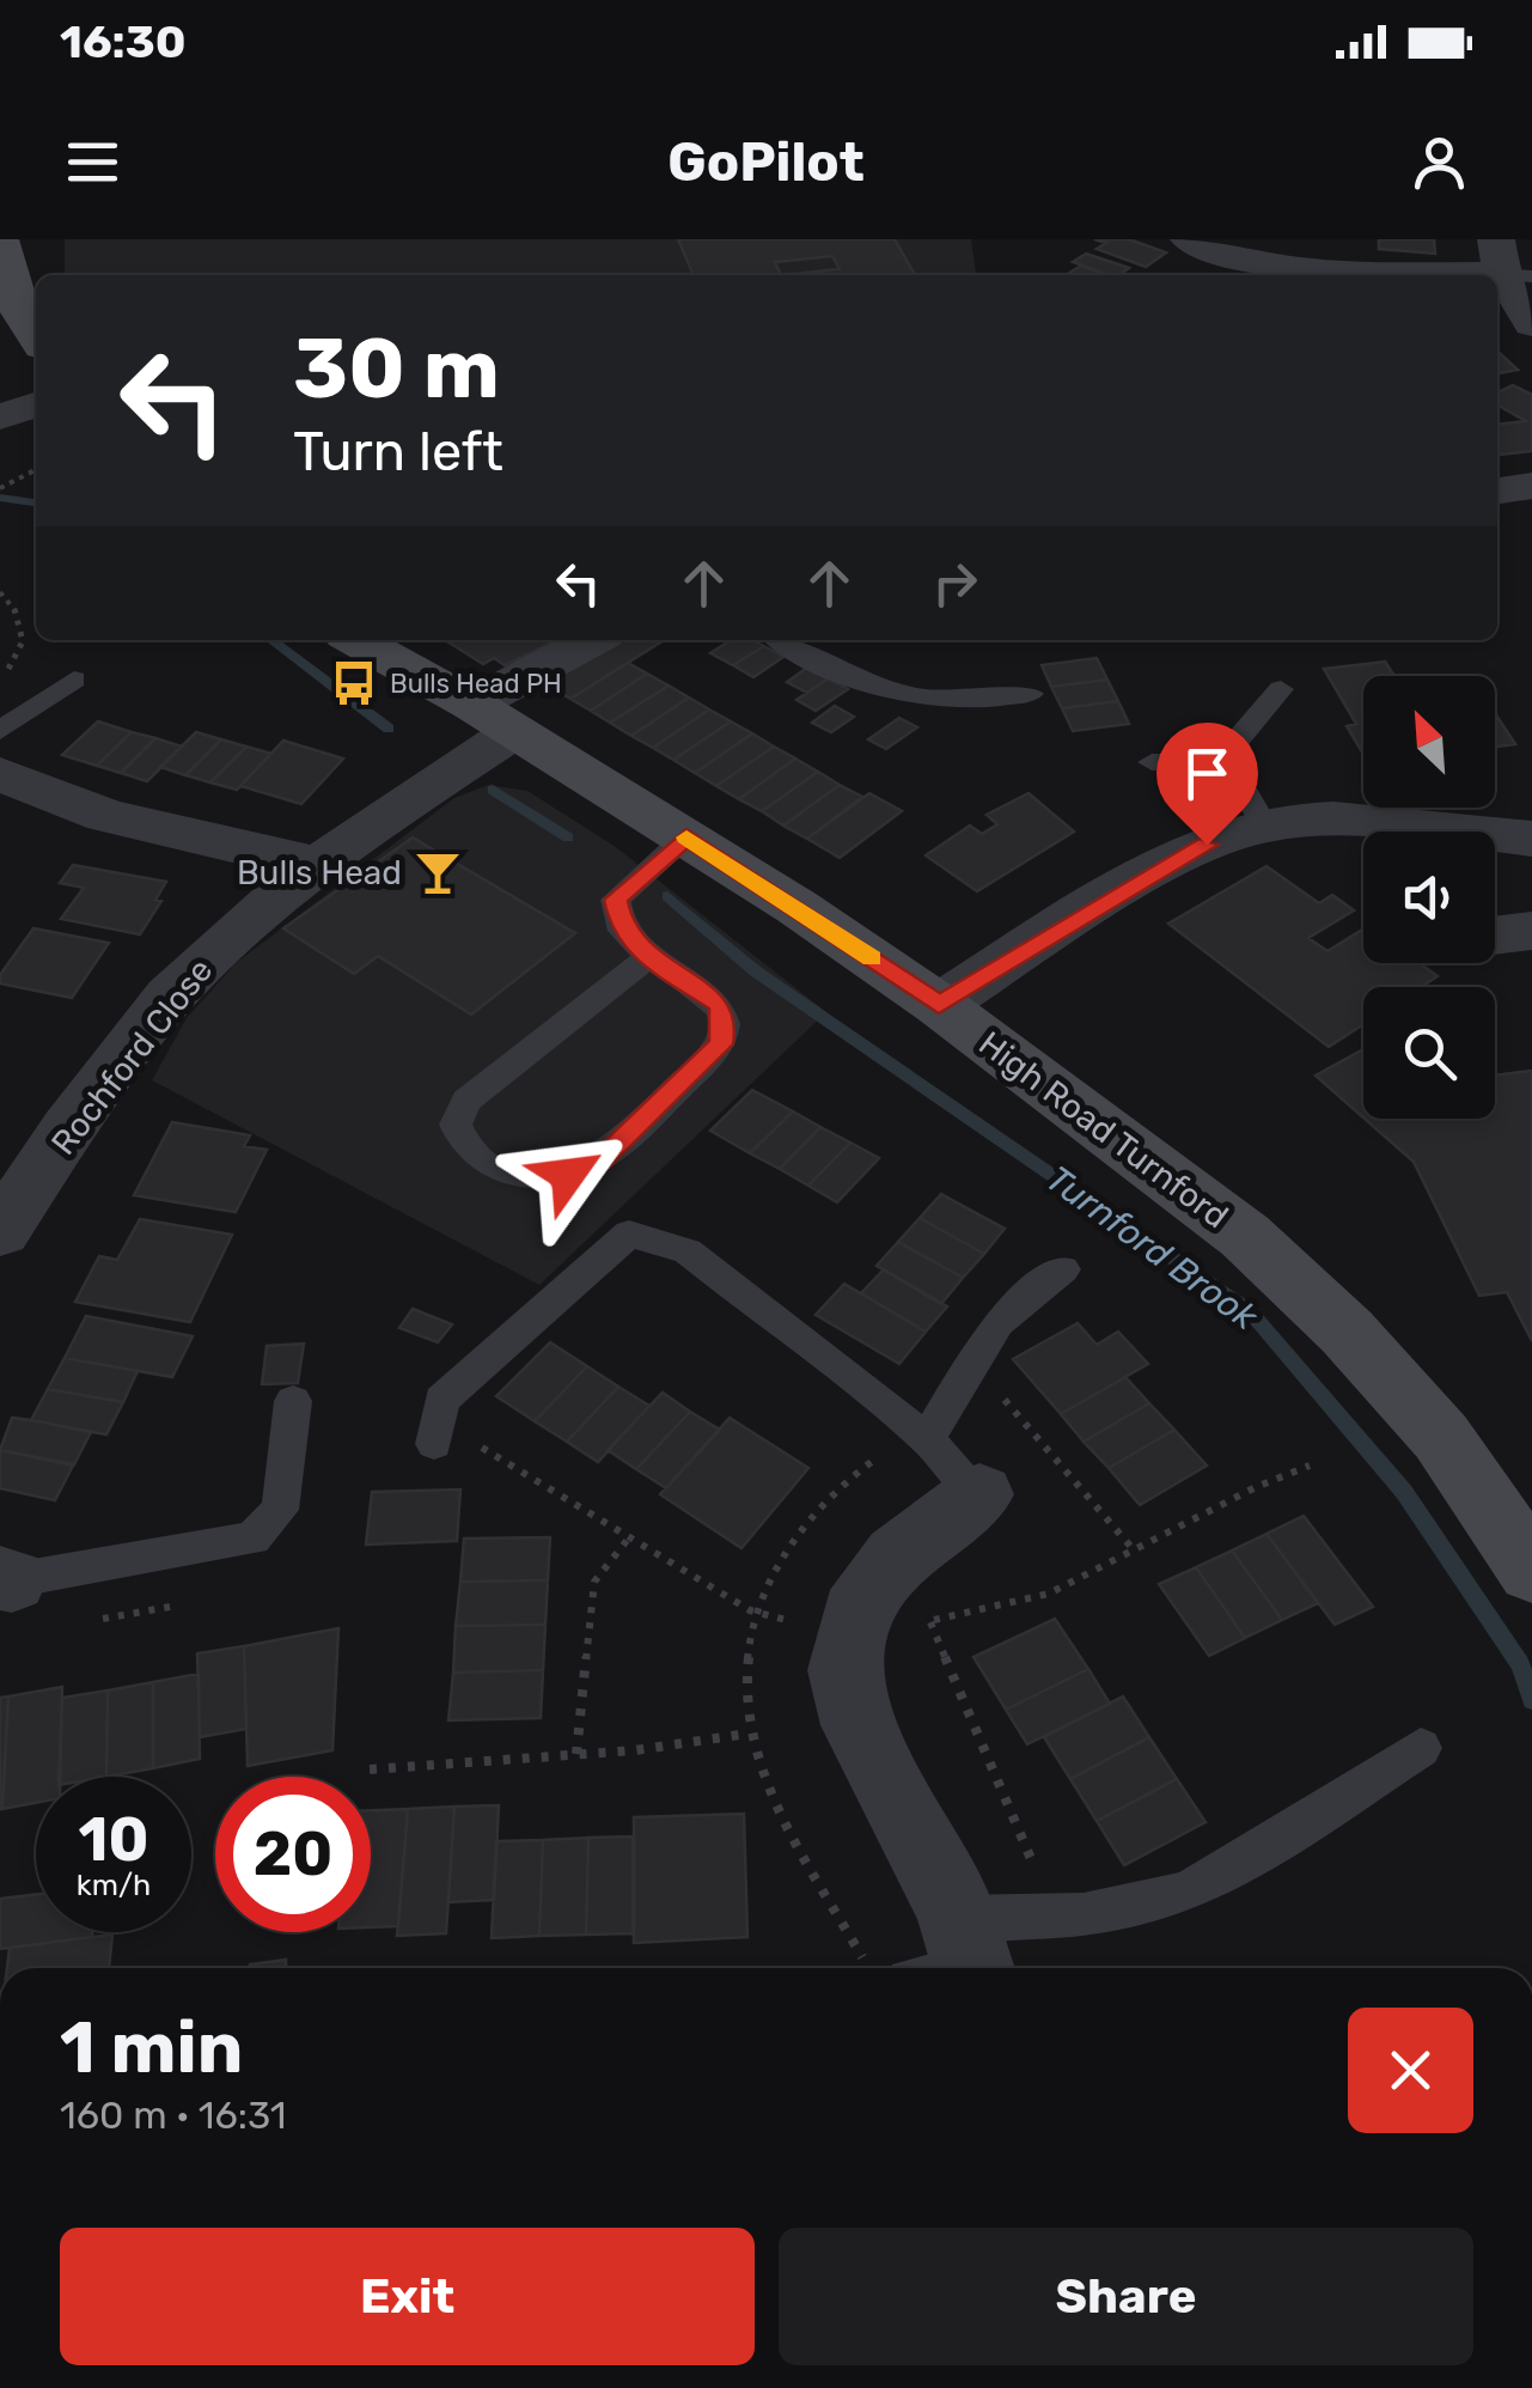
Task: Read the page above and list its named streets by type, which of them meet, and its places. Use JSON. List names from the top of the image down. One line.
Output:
{"streets":{"main road":["High Road Turnford"],"street":["Rochford Close"]},"crossings":[["Rochford Close","High Road Turnford"]],"water":["Turnford Brook"],"places":{"bus stop":["Bulls Head PH"],"bar":["Bulls Head"]},"north":"top left","page":{"status":"16:30","header":"GoPilot","turn":["30 m","Turn left"],"speed":"10 km/h","limit":"20","heading":["1 min","160 m · 16:31"],"buttons":["Exit","Share"]}}
